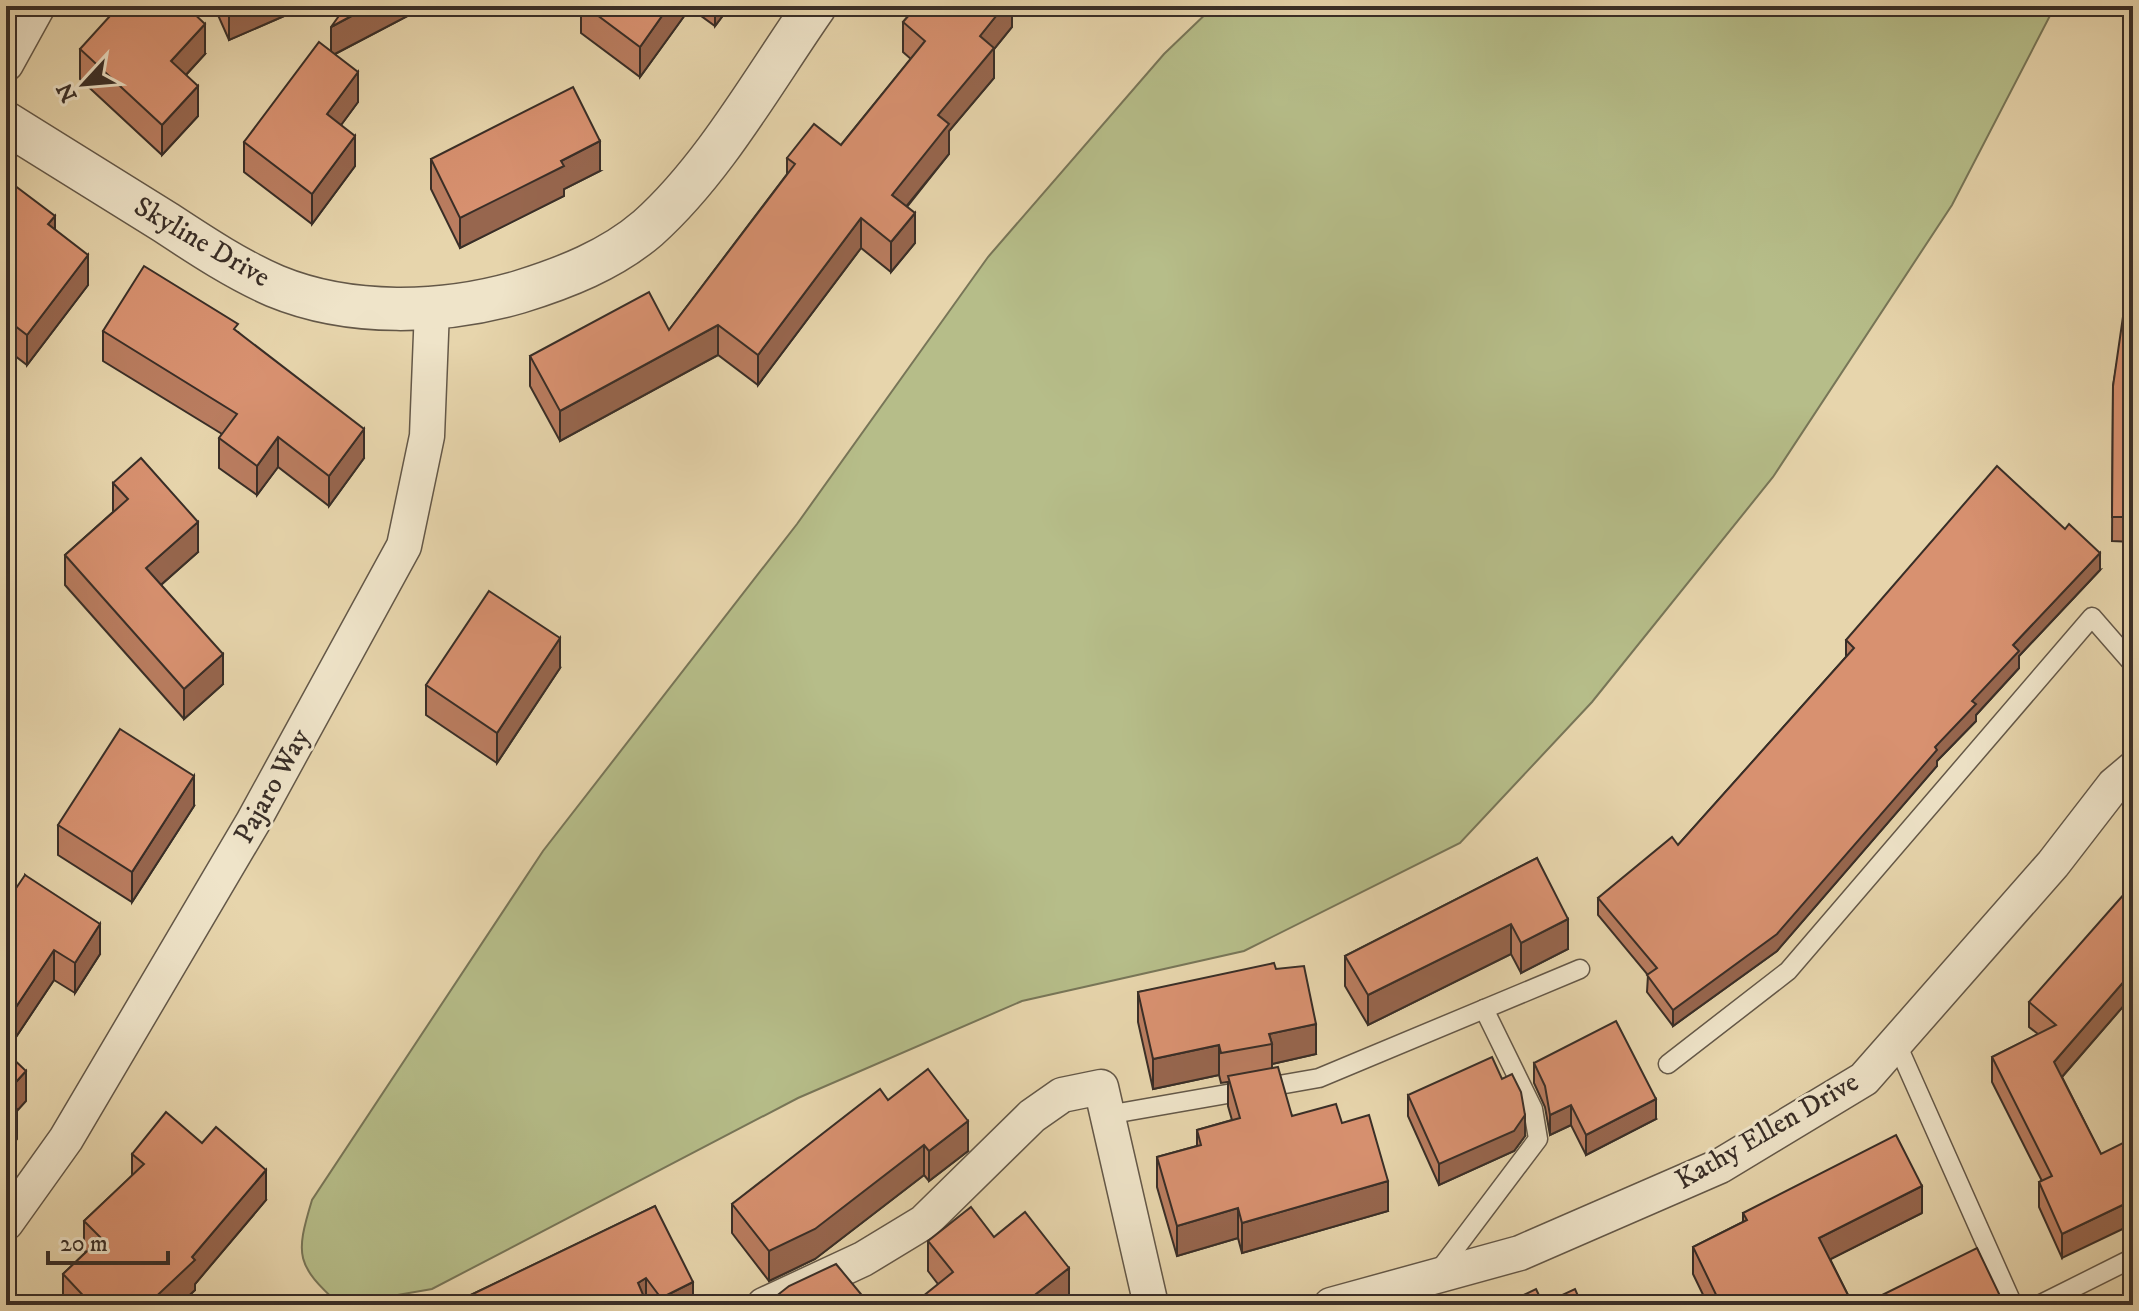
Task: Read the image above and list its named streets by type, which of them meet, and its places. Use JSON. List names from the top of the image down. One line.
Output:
{"streets":{"street":["Skyline Drive","Pajaro Way","Kathy Ellen Drive"]},"crossings":[["Skyline Drive","Pajaro Way"]],"scale_bar":"20 m","north":"bottom left"}
